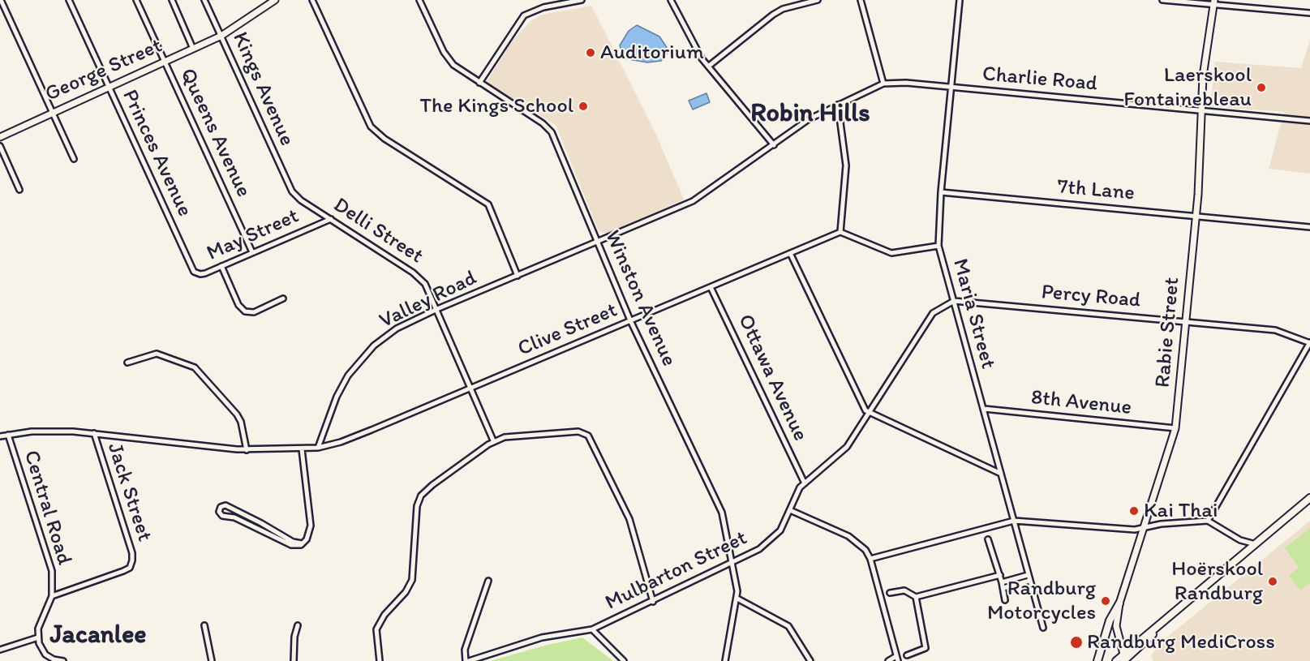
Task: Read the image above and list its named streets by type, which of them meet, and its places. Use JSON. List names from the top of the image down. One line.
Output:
{"streets":{"street":["George Street","Charlie Road","Kings Avenue","Queens Avenue","Princes Avenue","7th Lane","Delli Street","May Street","Percy Road","Winston Avenue","Valley Road","Maria Street","Clive Street","Rabie Street","Ottawa Avenue","8th Avenue","Jack Street","Central Road","Mulbarton Street"]},"crossings":[["George Street","Kings Avenue"],["George Street","Queens Avenue"],["George Street","Princes Avenue"],["Charlie Road","Valley Road"],["Charlie Road","Maria Street"],["Charlie Road","Rabie Street"],["Kings Avenue","Delli Street"],["Queens Avenue","May Street"],["Princes Avenue","May Street"],["7th Lane","Maria Street"],["7th Lane","Rabie Street"],["Delli Street","May Street"],["Delli Street","Valley Road"],["Delli Street","Clive Street"],["Percy Road","Maria Street"],["Percy Road","Rabie Street"],["Percy Road","Mulbarton Street"],["Winston Avenue","Valley Road"],["Winston Avenue","Clive Street"],["Winston Avenue","Mulbarton Street"],["Valley Road","Clive Street"],["Maria Street","8th Avenue"],["Maria Street","Mulbarton Street"],["Clive Street","Ottawa Avenue"],["Rabie Street","8th Avenue"],["Ottawa Avenue","Mulbarton Street"],["Jack Street","Central Road"]],"districts":["Robin Hills","Jacanlee"],"places":["Auditorium","Laerskool Fontainebleau","The Kings School","Kai Thai","Hoërskool Randburg","Randburg Motorcycles","Randburg MediCross"]}
